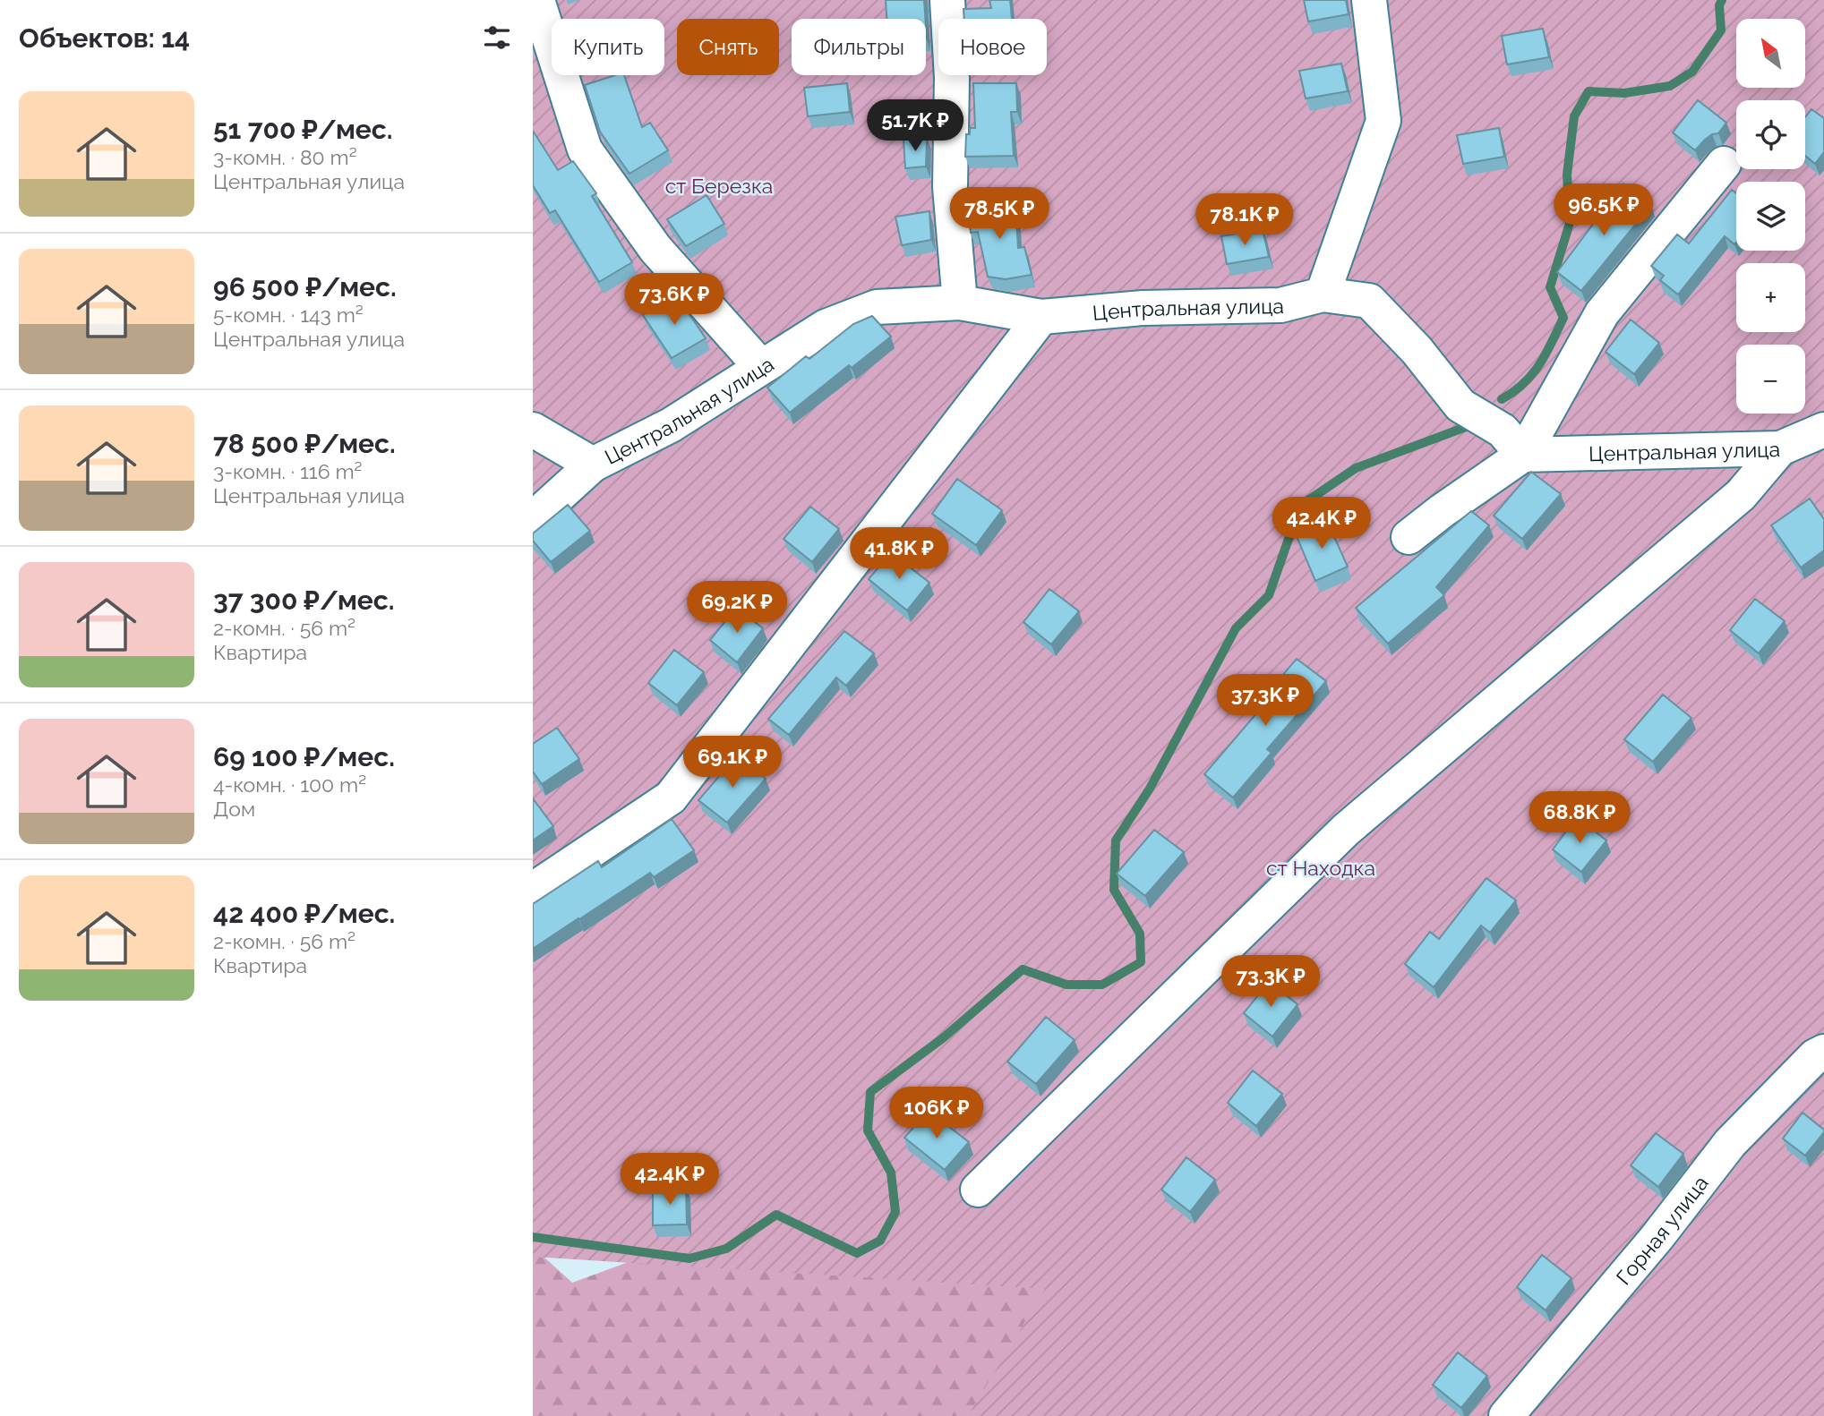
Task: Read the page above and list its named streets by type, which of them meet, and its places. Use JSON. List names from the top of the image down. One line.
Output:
{"streets":{"street":["Центральная улица","Горная улица"]},"parks":["ст Березка","ст Находка"],"north":"top left","page":{"heading":"Объектов: 14","map_buttons":["+","−"],"chip":["Купить","Снять","Фильтры","Новое"],"list":[{"name":"51 700 ₽/мес.","note":"3-комн. · 80 m² · Центральная улица"},{"name":"96 500 ₽/мес.","note":"5-комн. · 143 m² · Центральная улица"},{"name":"78 500 ₽/мес.","note":"3-комн. · 116 m² · Центральная улица"},{"name":"37 300 ₽/мес.","note":"2-комн. · 56 m² · Квартира"},{"name":"69 100 ₽/мес.","note":"4-комн. · 100 m² · Дом"},{"name":"42 400 ₽/мес.","note":"2-комн. · 56 m² · Квартира"}],"price":["51.7K ₽","96.5K ₽","78.5K ₽","78.1K ₽","73.6K ₽","42.4K ₽","41.8K ₽","69.2K ₽","37.3K ₽","69.1K ₽","68.8K ₽","73.3K ₽","106K ₽","42.4K ₽"]}}
